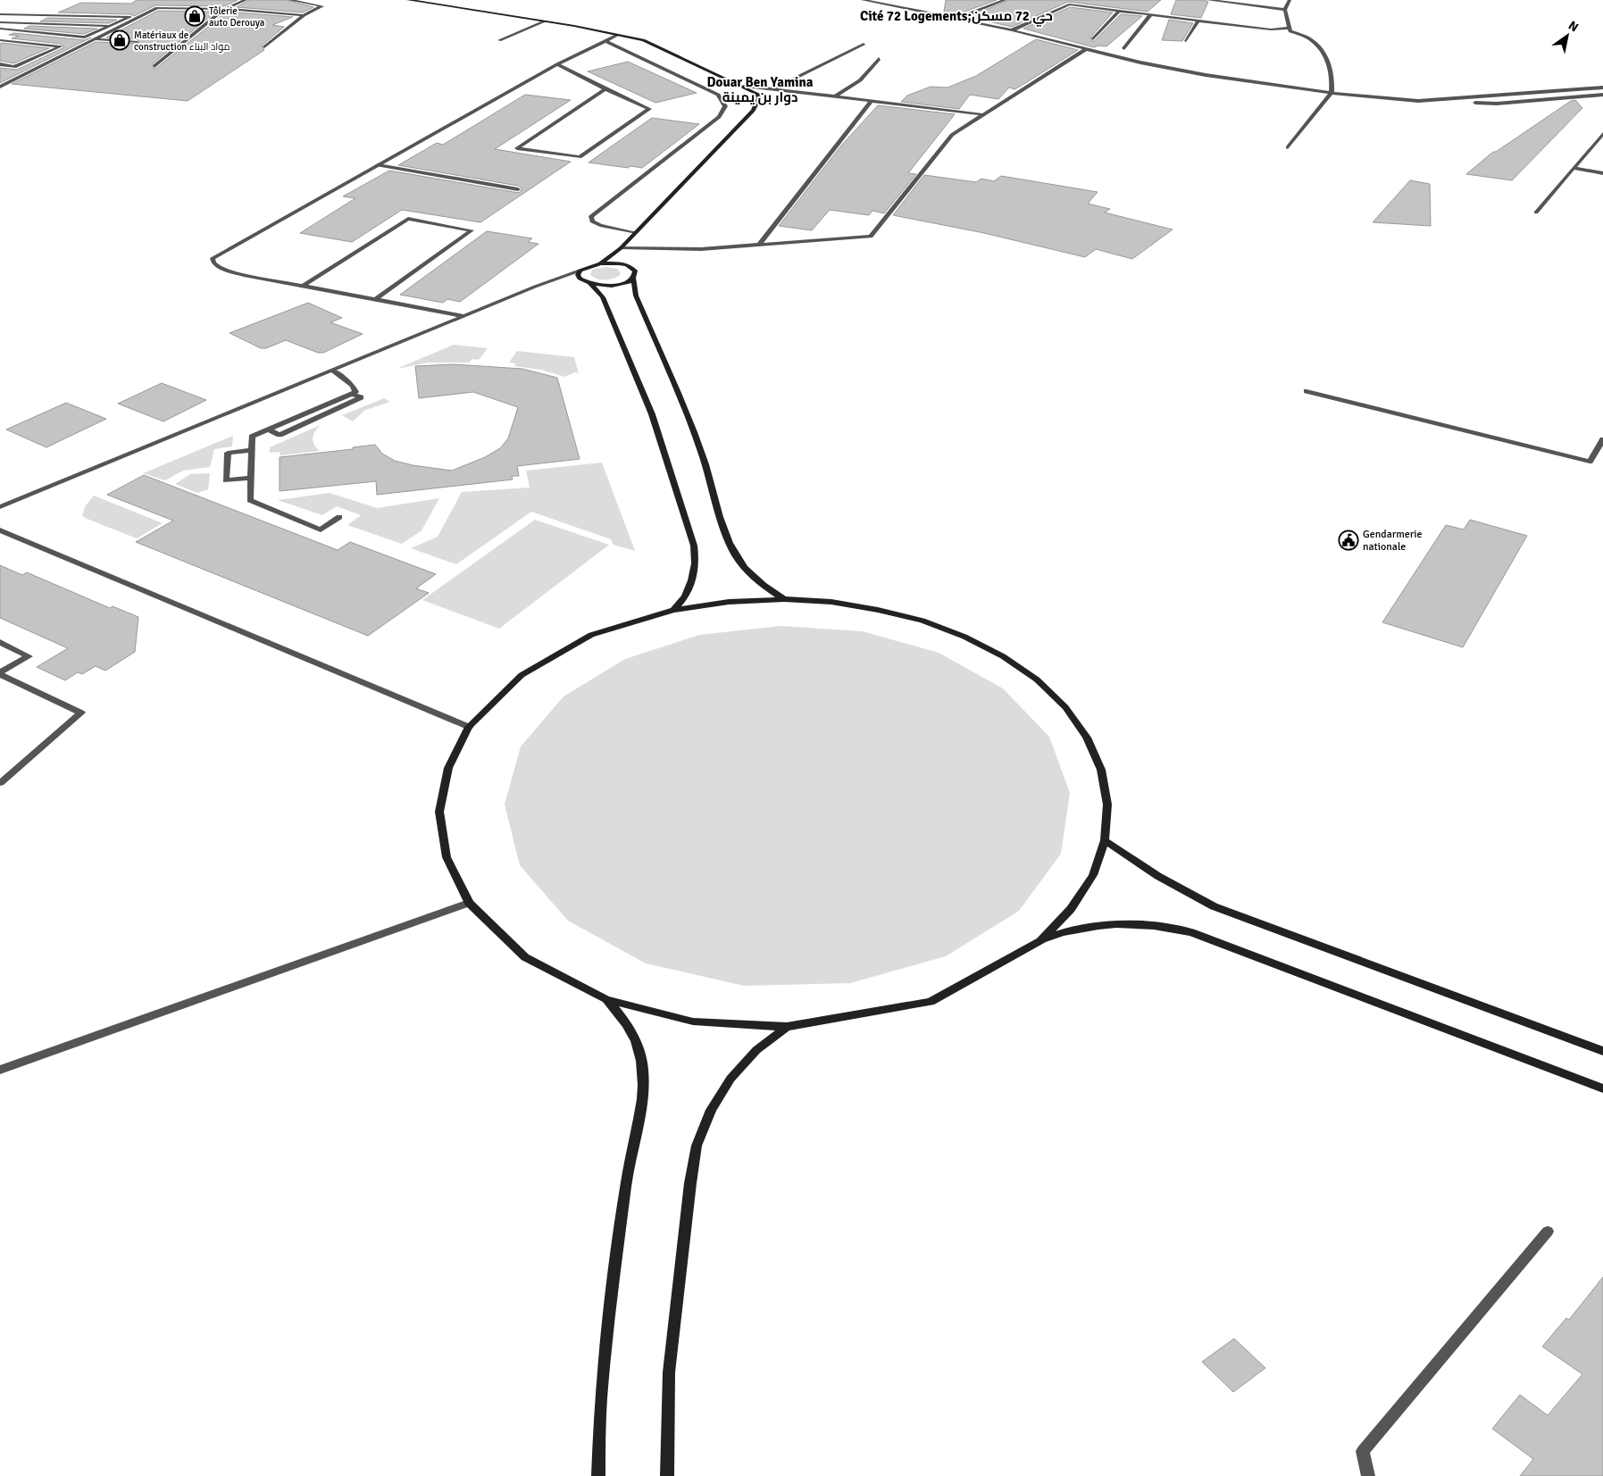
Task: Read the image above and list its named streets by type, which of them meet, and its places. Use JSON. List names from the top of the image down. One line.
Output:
{"districts":["Cité 72 Logements;حي 72 مسكن","Douar Ben Yamina دوار بن يمينة"],"places":{"shop":["Tôlerie auto Derouya","Matériaux de construction مواد البناء"],"public building":["Gendarmerie nationale"]},"north":"top right"}
